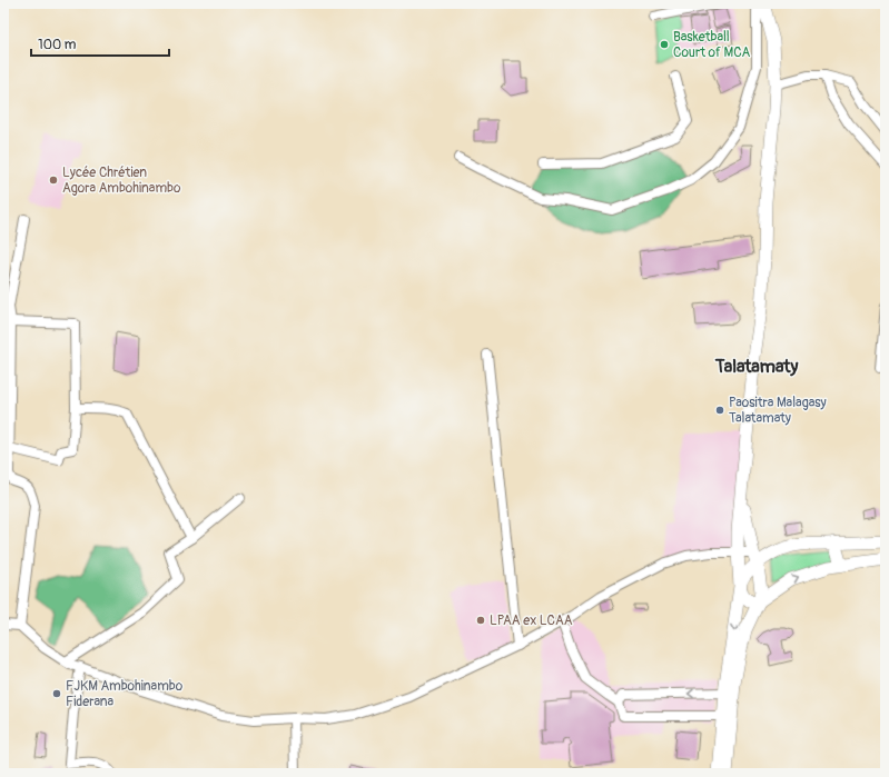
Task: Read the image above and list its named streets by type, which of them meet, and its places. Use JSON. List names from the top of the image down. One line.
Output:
{"districts":["Talatamaty"],"places":["Basketball Court of MCA","Lycée Chrétien Agora Ambohinambo","Paositra Malagasy Talatamaty","LPAA ex LCAA","FJKM Ambohinambo Fiderana"],"scale_bar":"100 m"}
